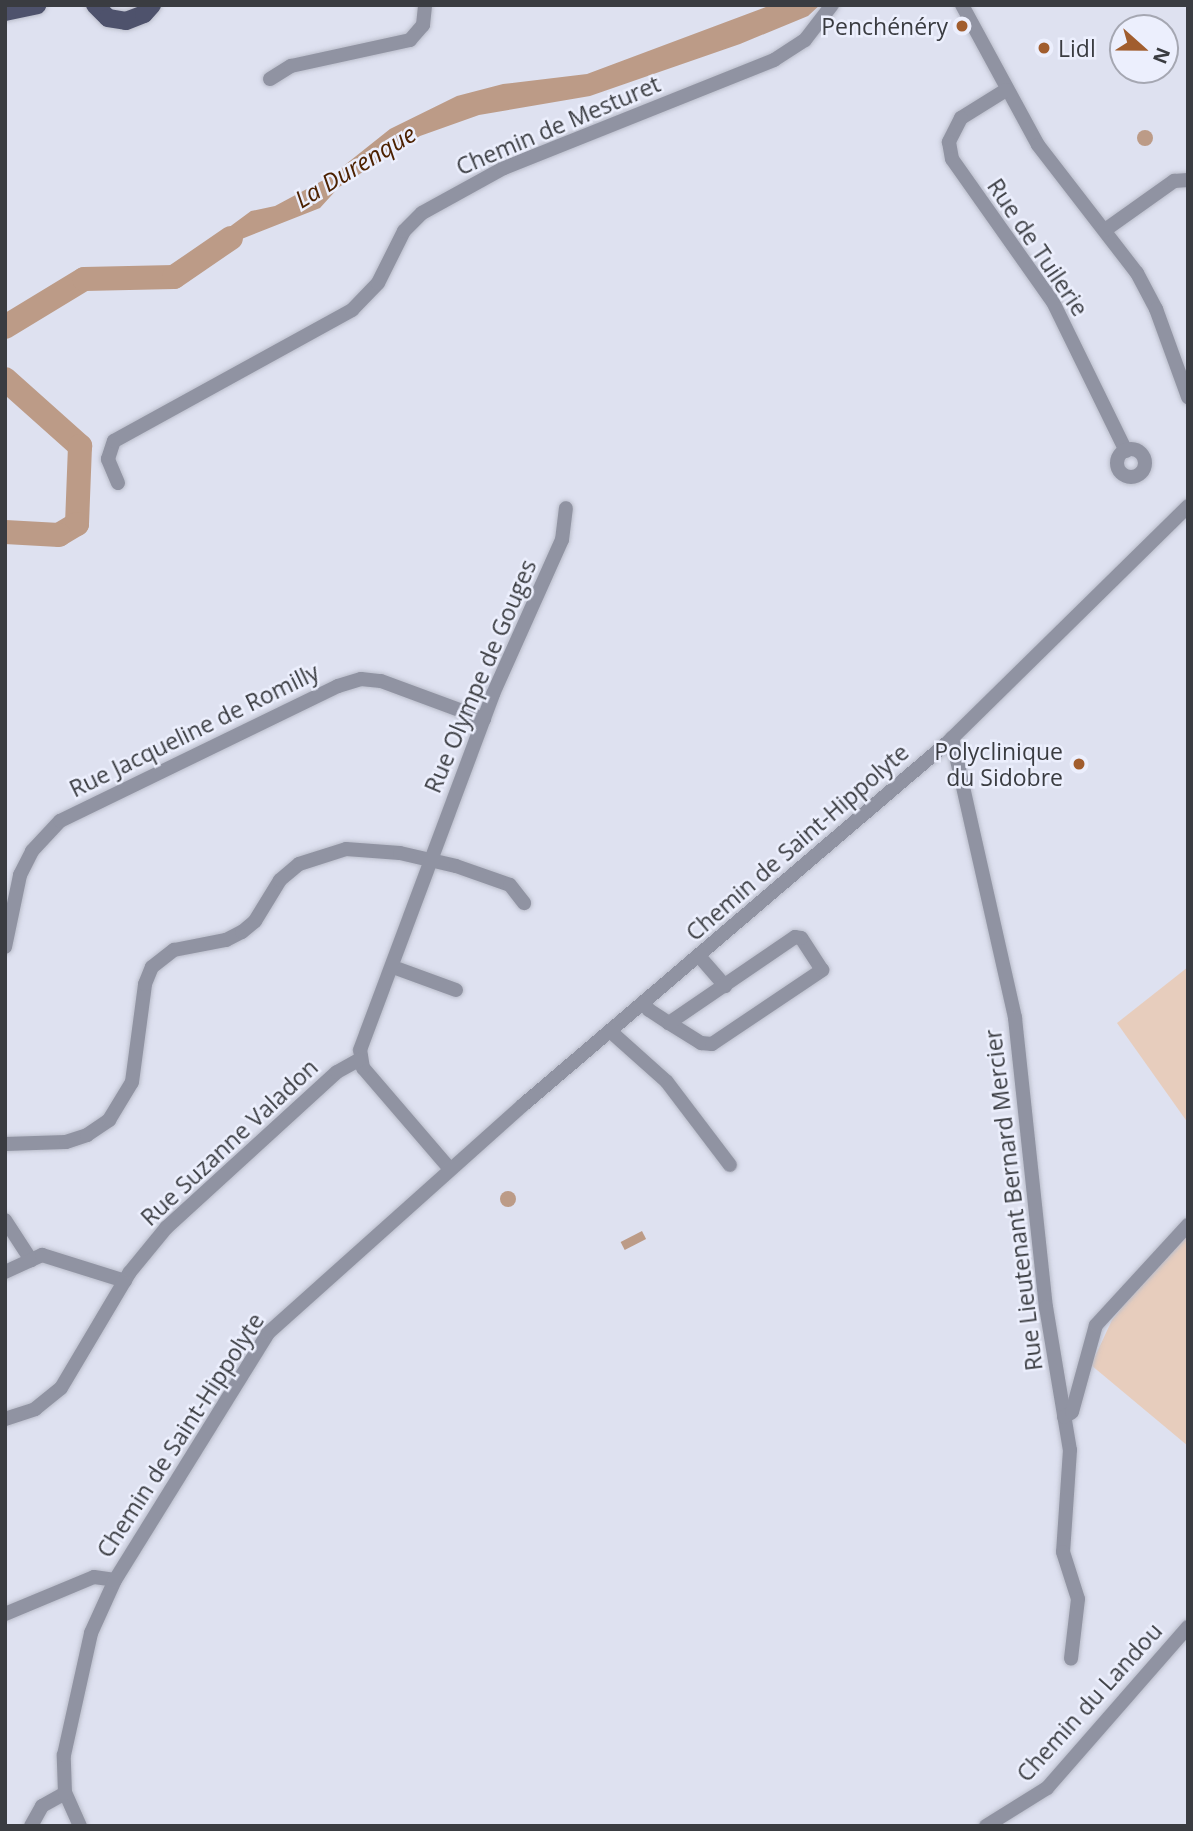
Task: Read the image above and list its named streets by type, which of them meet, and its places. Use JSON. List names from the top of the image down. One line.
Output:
{"streets":{"street":["Chemin de Mesturet","Rue de Tuilerie","Rue Olympe de Gouges","Rue Jacqueline de Romilly","Chemin de Saint-Hippolyte","Rue Suzanne Valadon","Rue Lieutenant Bernard Mercier","Chemin du Landou"]},"crossings":[["Rue Olympe de Gouges","Rue Jacqueline de Romilly"],["Rue Olympe de Gouges","Rue Suzanne Valadon"],["Chemin de Saint-Hippolyte","Rue Lieutenant Bernard Mercier"]],"water":["La Durenque"],"places":["Penchénéry","Lidl","Polyclinique du Sidobre"],"north":"right"}
